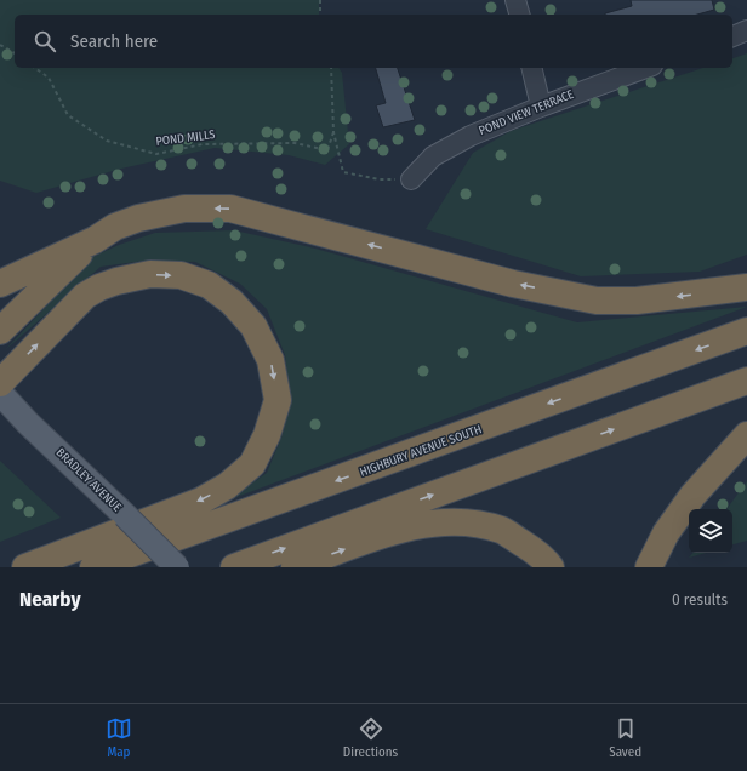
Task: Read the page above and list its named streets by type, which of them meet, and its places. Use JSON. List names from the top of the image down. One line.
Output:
{"streets":{"highway":["HIGHBURY AVENUE SOUTH"],"main road":["BRADLEY AVENUE"],"street":["POND VIEW TERRACE"],"path":["POND MILLS"]},"page":{"search":"Search here","heading":["Nearby","0 results"],"nav":["Map","Directions","Saved"]}}
